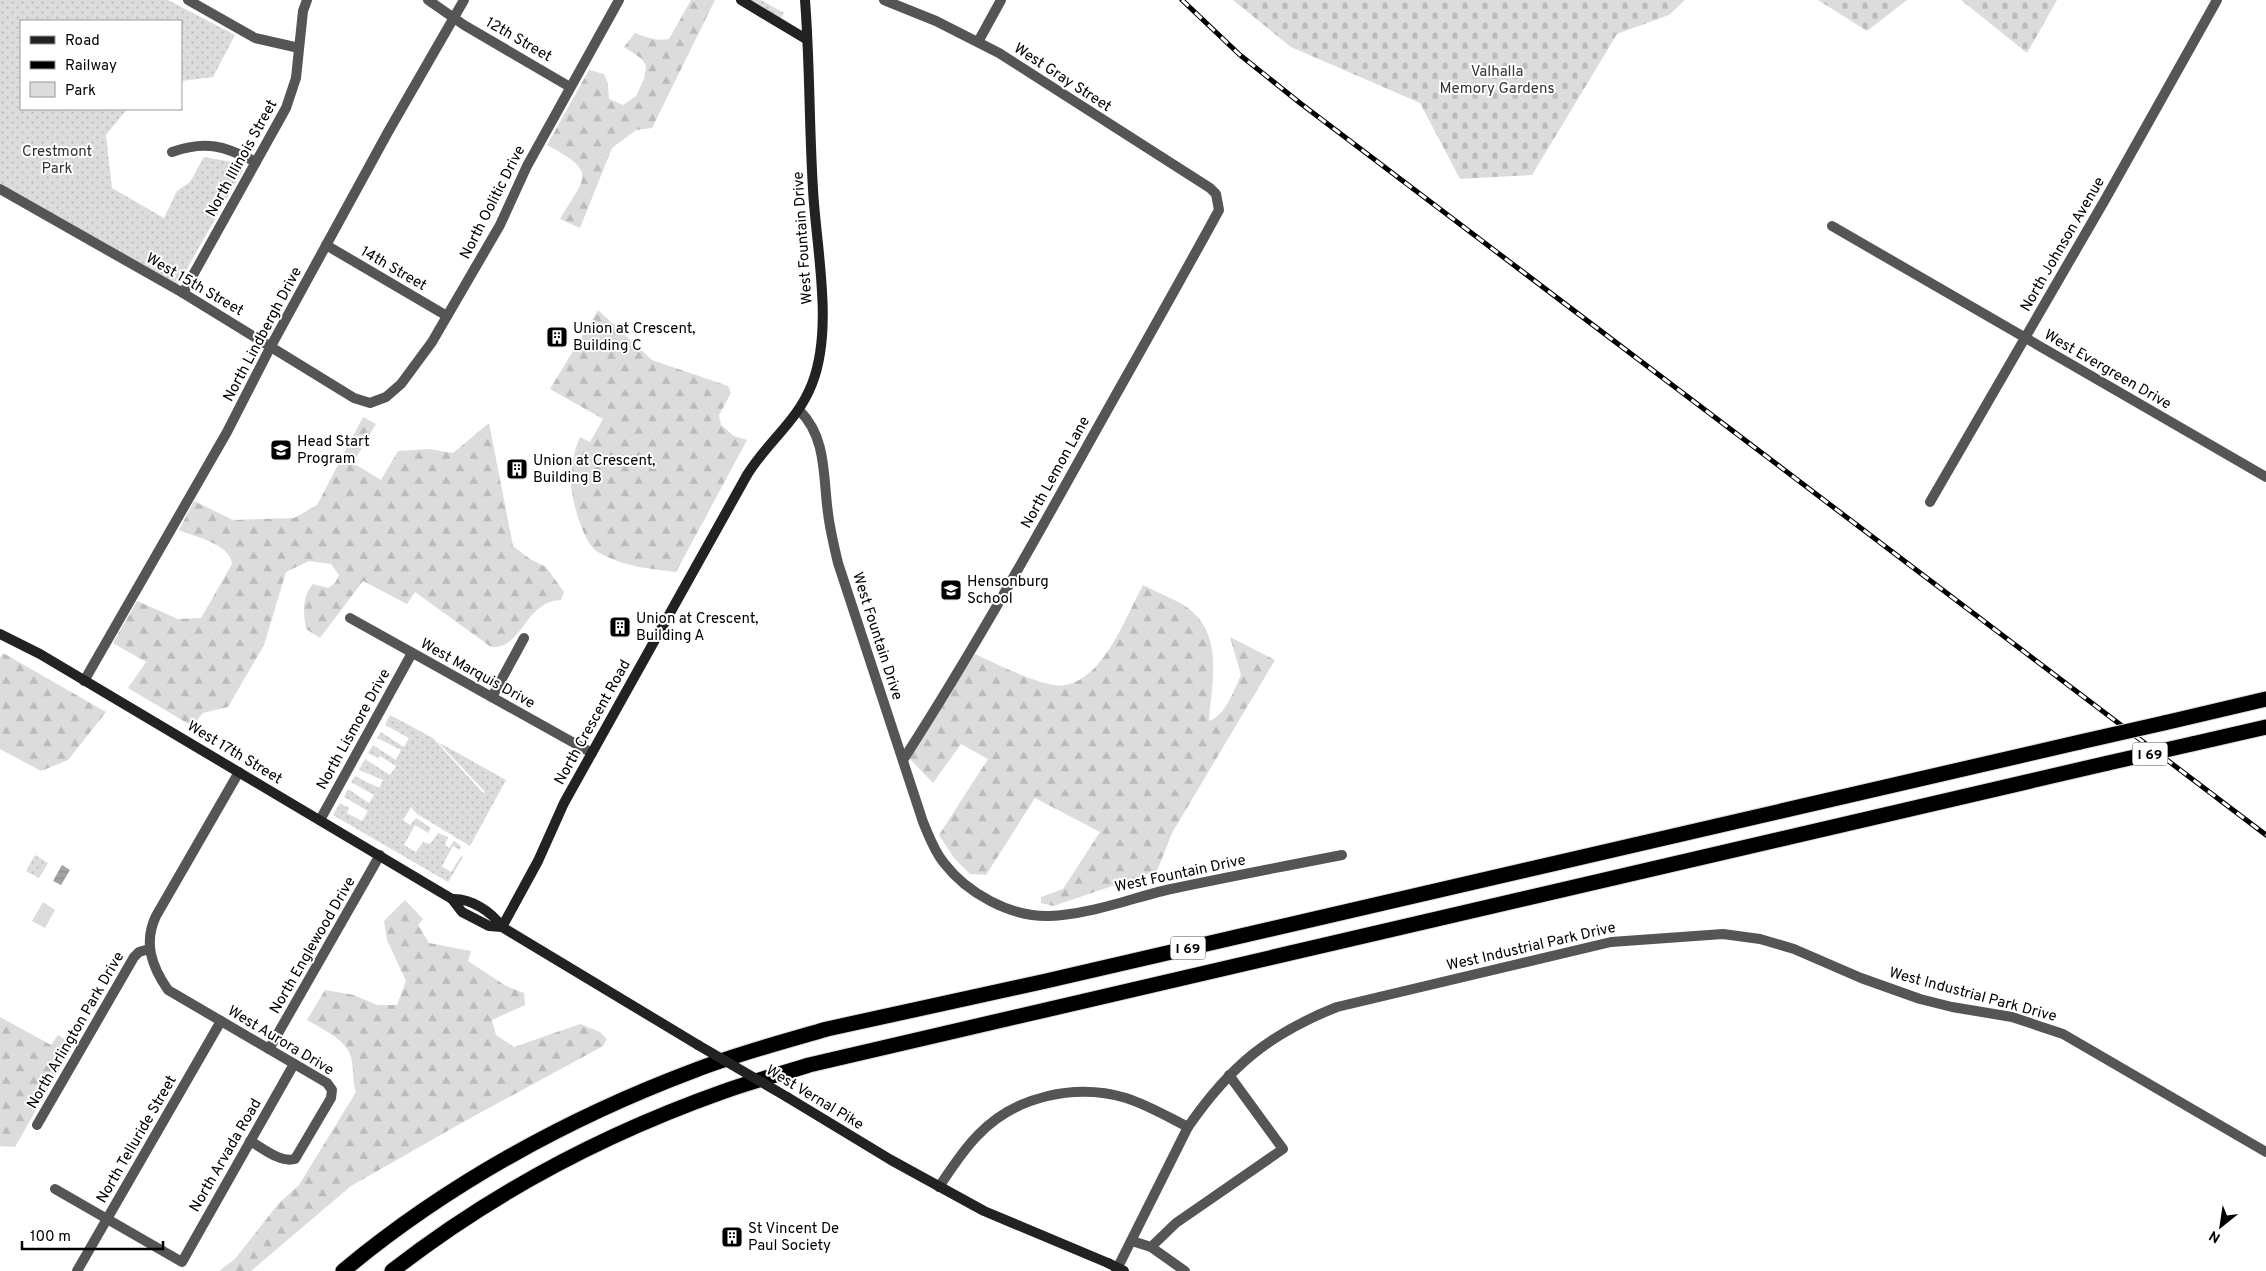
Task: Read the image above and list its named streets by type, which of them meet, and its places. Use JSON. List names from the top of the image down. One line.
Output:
{"streets":{"highway":["I 69"],"main road":["West Fountain Drive","North Crescent Road","West 17th Street","West Vernal Pike"],"street":["12th Street","West Gray Street","North Illinois Street","North Oolitic Drive","North Johnson Avenue","14th Street","West 15th Street","North Lindbergh Drive","West Evergreen Drive","North Lemon Lane","West Marquis Drive","North Lismore Drive","North Englewood Drive","West Industrial Park Drive","North Arlington Park Drive","West Aurora Drive","North Telluride Street","North Arvada Road"]},"crossings":[["12th Street","North Oolitic Drive"],["12th Street","North Lindbergh Drive"],["West Gray Street","North Lemon Lane"],["North Illinois Street","West 15th Street"],["North Oolitic Drive","14th Street"],["North Oolitic Drive","West 15th Street"],["West Fountain Drive","North Lemon Lane"],["West Fountain Drive","North Crescent Road"],["North Johnson Avenue","West Evergreen Drive"],["14th Street","North Lindbergh Drive"],["West 15th Street","North Lindbergh Drive"],["North Lindbergh Drive","West 17th Street"],["West Marquis Drive","North Crescent Road"],["West Marquis Drive","North Lismore Drive"],["North Crescent Road","West 17th Street"],["North Crescent Road","West Vernal Pike"],["North Lismore Drive","West 17th Street"],["West 17th Street","North Englewood Drive"],["West 17th Street","West Vernal Pike"],["North Englewood Drive","West Aurora Drive"],["North Arlington Park Drive","West Aurora Drive"],["West Aurora Drive","North Telluride Street"],["West Aurora Drive","North Arvada Road"],["North Telluride Street","North Arvada Road"]],"parks":["Valhalla Memory Gardens","Crestmont Park"],"places":{"building":["Union at Crescent, Building C","Union at Crescent, Building B","Union at Crescent, Building A","St Vincent De Paul Society"],"school or university":["Head Start Program","Hensonburg School"]},"legend":["Road","Railway","Park"],"scale_bar":"100 m","north":"bottom left"}
